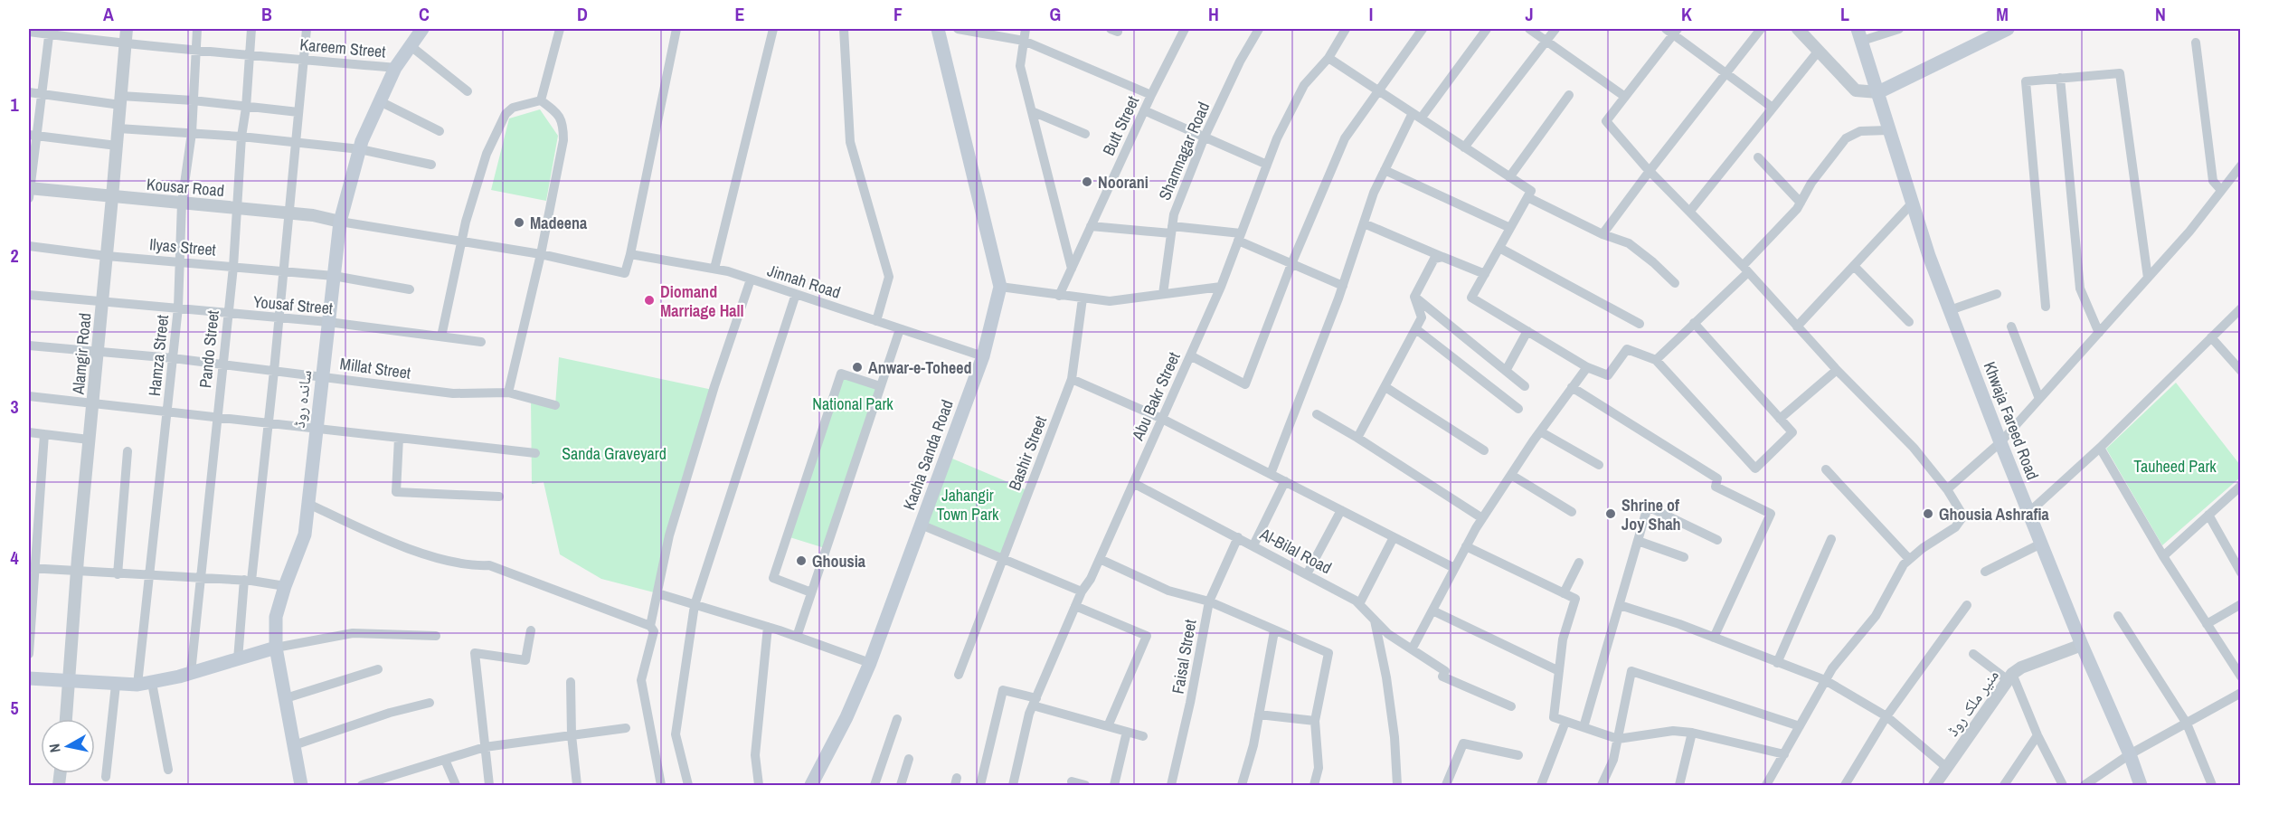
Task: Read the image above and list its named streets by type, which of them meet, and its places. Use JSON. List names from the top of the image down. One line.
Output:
{"streets":{"main road":["ساندہ روڈ","Khwaja Fareed Road","Kacha Sanda Road"],"street":["Kareem Street","Butt Street","Shamnagar Road","Kousar Road","Ilyas Street","Jinnah Road","Yousaf Street","Pando Street","Alamgir Road","Hamza Street","Millat Street","Abu Bakr Street","Bashir Street","Al-Bilal Road","Faisal Street","منیر ملک روڈ"]},"crossings":[["Kareem Street","Pando Street"],["Kareem Street","Alamgir Road"],["Kareem Street","Hamza Street"],["Kareem Street","ساندہ روڈ"],["Kousar Road","Pando Street"],["Kousar Road","Alamgir Road"],["Kousar Road","Hamza Street"],["Kousar Road","ساندہ روڈ"],["Ilyas Street","Pando Street"],["Ilyas Street","Alamgir Road"],["Ilyas Street","Hamza Street"],["Ilyas Street","ساندہ روڈ"],["Jinnah Road","Kacha Sanda Road"],["Yousaf Street","Pando Street"],["Yousaf Street","Alamgir Road"],["Yousaf Street","Hamza Street"],["Yousaf Street","ساندہ روڈ"],["Pando Street","Millat Street"],["Alamgir Road","Millat Street"],["Hamza Street","Millat Street"],["Millat Street","ساندہ روڈ"],["Abu Bakr Street","Al-Bilal Road"],["Khwaja Fareed Road","منیر ملک روڈ"],["Al-Bilal Road","Faisal Street"]],"parks":["National Park","Sanda Graveyard","Tauheed Park","Jahangir Town Park"],"places":["Noorani","Madeena","Diomand Marriage Hall","Anwar-e-Toheed","Shrine of Joy Shah","Ghousia Ashrafia","Ghousia"],"north":"left","grid":{"columns":["A","B","C","D","E","F","G","H","I","J","K","L","M","N"],"rows":["1","2","3","4","5"]}}
